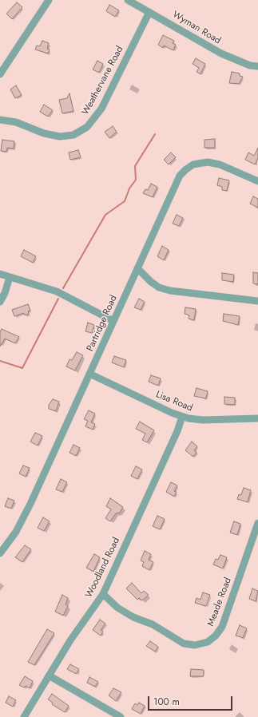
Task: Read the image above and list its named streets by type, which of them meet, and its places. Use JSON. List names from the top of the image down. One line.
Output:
{"streets":{"street":["Wyman Road","Weathervane Road","Partridge Road","Lisa Road","Woodland Road","Meade Road"]},"crossings":[["Wyman Road","Weathervane Road"],["Partridge Road","Lisa Road"],["Lisa Road","Woodland Road"],["Woodland Road","Meade Road"]],"scale_bar":"100 m"}
